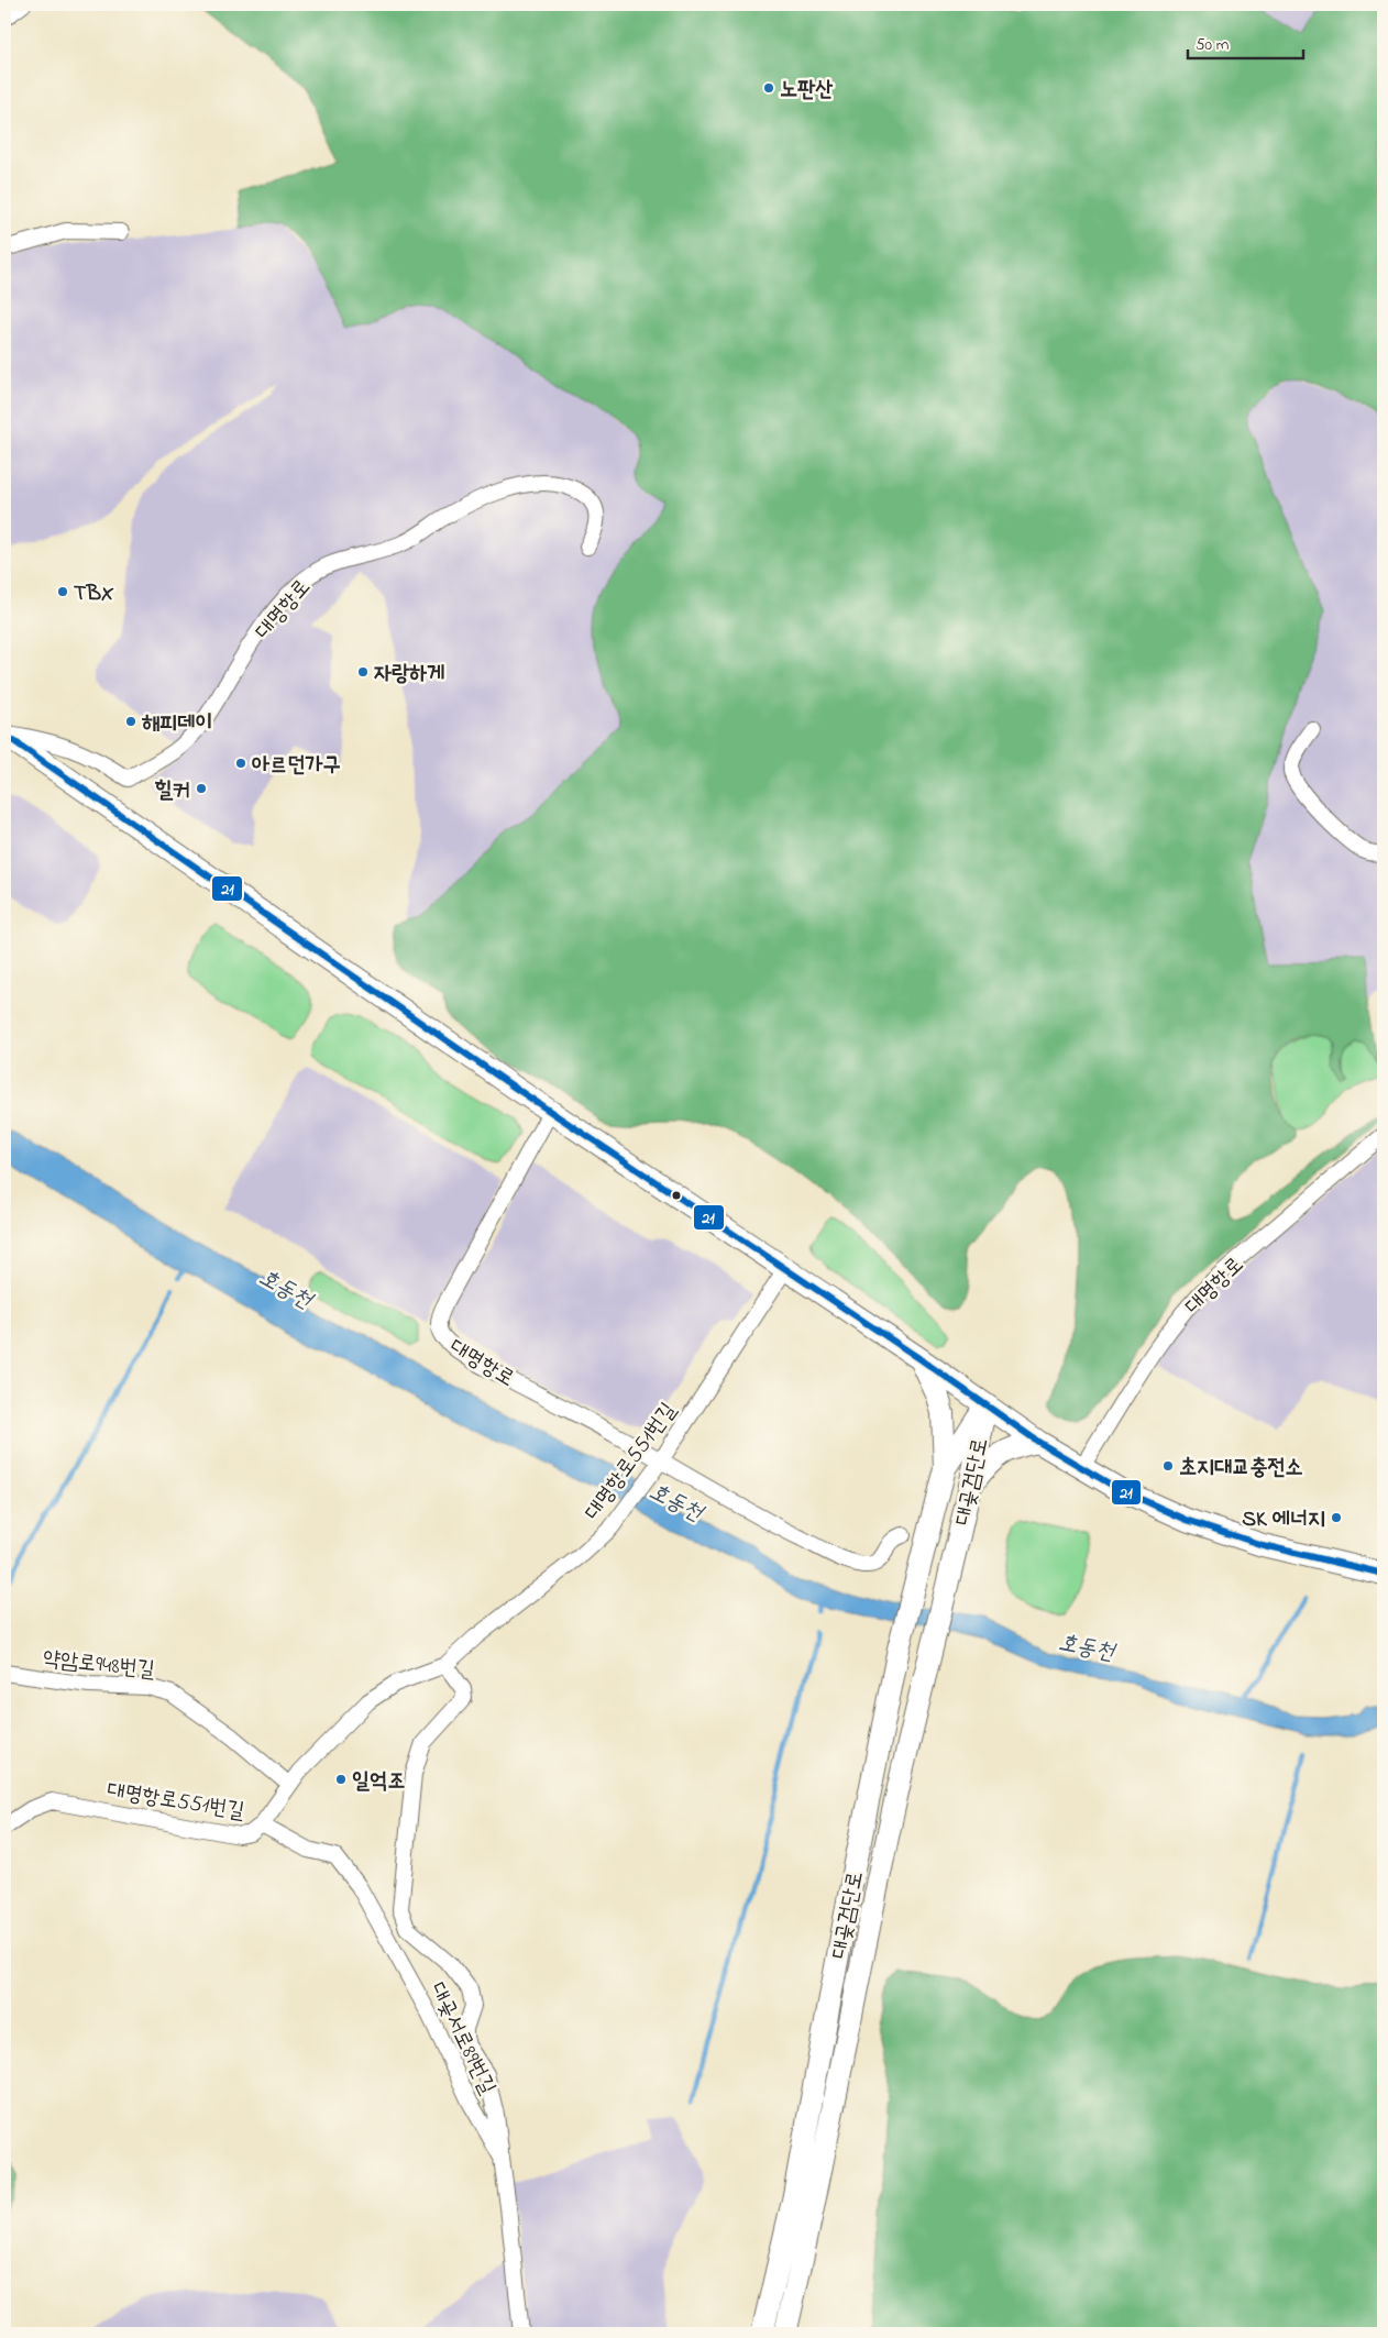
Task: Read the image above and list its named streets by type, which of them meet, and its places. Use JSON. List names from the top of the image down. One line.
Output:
{"streets":{"main road":["대명항로","대곶검단로"],"street":["대명항로551번길","약암로948번길","대곶서로89번길"]},"crossings":[["대명항로","대명항로551번길"],["대명항로","대곶검단로"],["대명항로551번길","약암로948번길"],["대명항로551번길","대곶서로89번길"]],"water":["호동천"],"places":["노판산","TBX","자랑하게","해피데이","아르던가구","힐커","초지대교충전소","SK 에너지","일억조"],"lines":["transit line 21"],"scale_bar":"50 m"}
